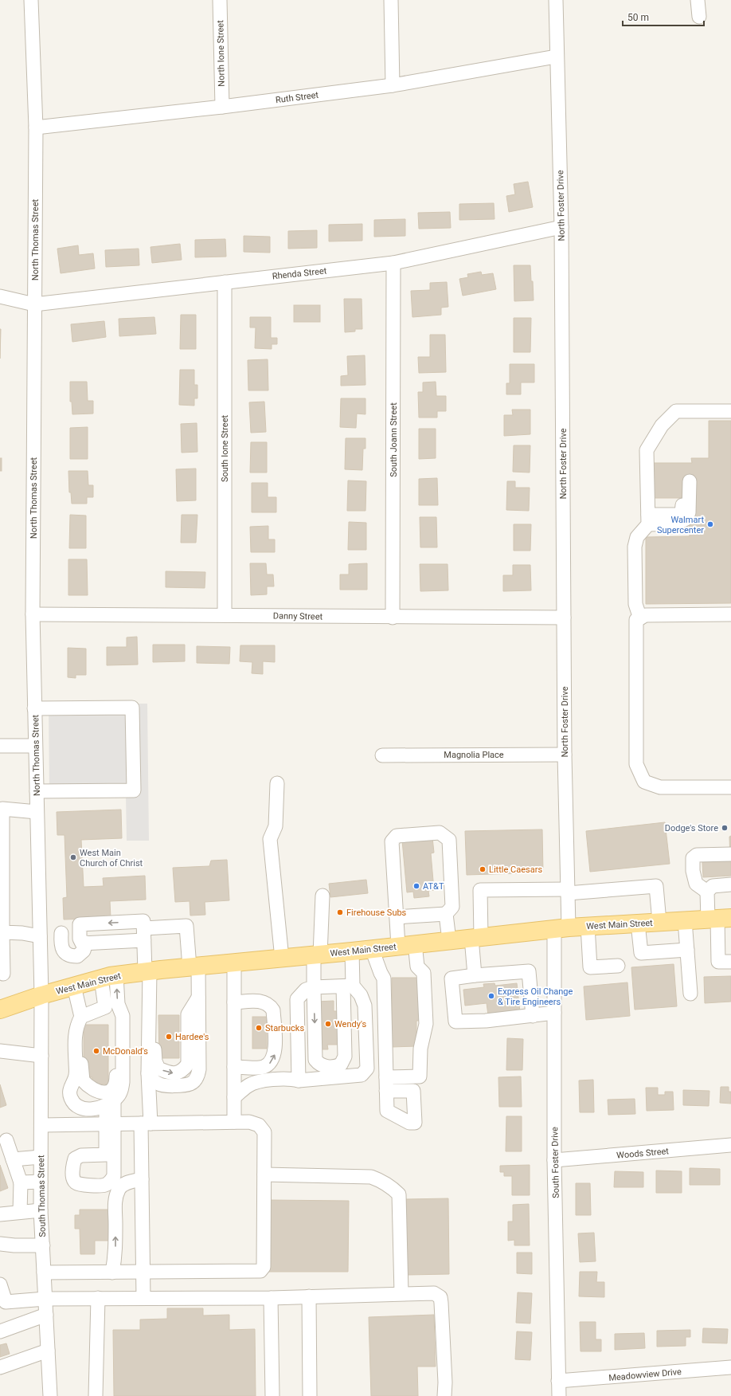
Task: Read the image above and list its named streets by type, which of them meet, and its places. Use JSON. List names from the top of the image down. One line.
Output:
{"streets":{"main road":["West Main Street"],"street":["North Ione Street","Ruth Street","North Foster Drive","North Thomas Street","Rhenda Street","South Joann Street","South Ione Street","Danny Street","Magnolia Place","Woods Street","South Foster Drive","South Thomas Street","Meadowview Drive"]},"crossings":[["North Ione Street","Ruth Street"],["Ruth Street","North Foster Drive"],["Ruth Street","North Thomas Street"],["North Foster Drive","Rhenda Street"],["North Foster Drive","Danny Street"],["North Foster Drive","Magnolia Place"],["North Foster Drive","West Main Street"],["North Foster Drive","South Foster Drive"],["North Thomas Street","Rhenda Street"],["North Thomas Street","Danny Street"],["North Thomas Street","West Main Street"],["North Thomas Street","South Thomas Street"],["Rhenda Street","South Joann Street"],["Rhenda Street","South Ione Street"],["South Joann Street","Danny Street"],["South Ione Street","Danny Street"],["West Main Street","South Foster Drive"],["West Main Street","South Thomas Street"],["Woods Street","South Foster Drive"],["South Foster Drive","Meadowview Drive"]],"places":["Walmart Supercenter","Dodge's Store","West Main Church of Christ","Little Caesars","AT&T","Firehouse Subs","Express Oil Change & Tire Engineers","Wendy's","Starbucks","Hardee's","McDonald's"],"scale_bar":"50 m"}
